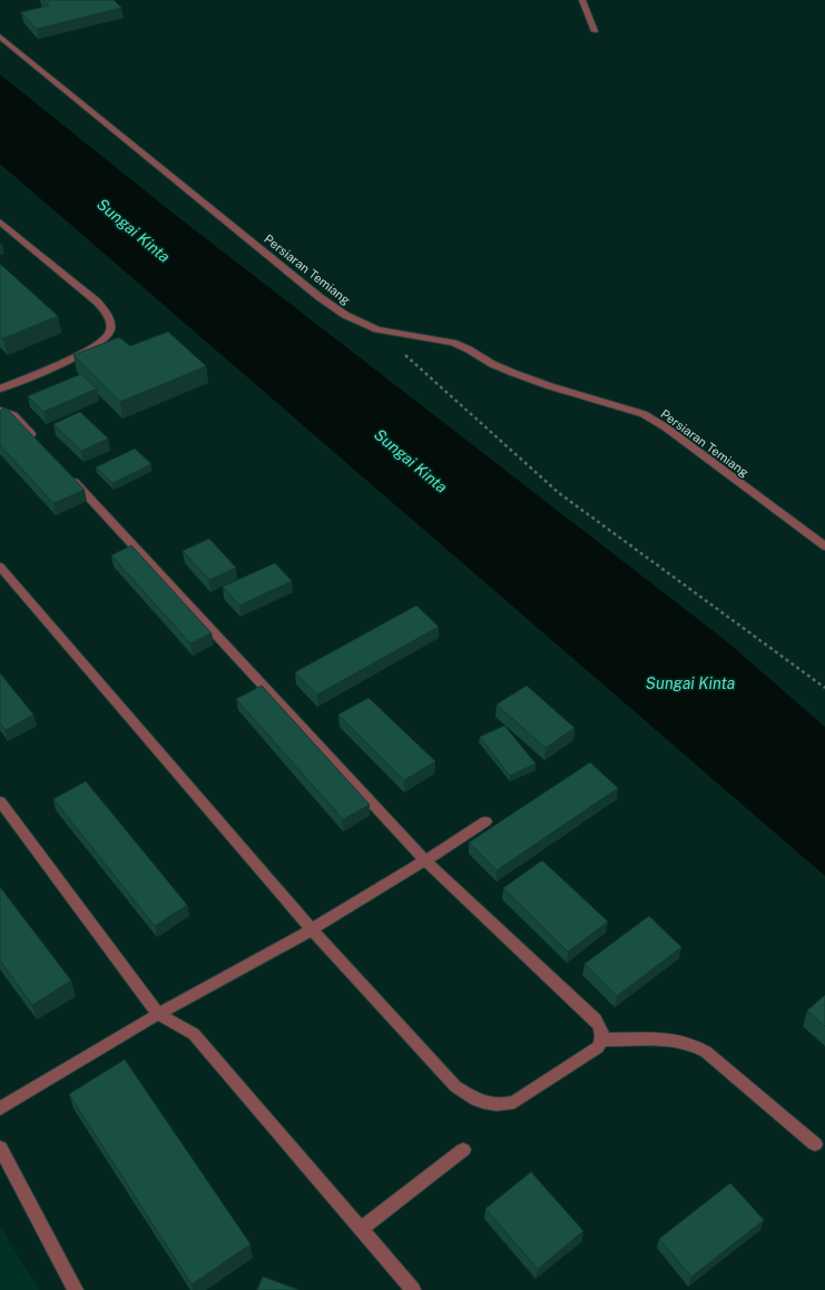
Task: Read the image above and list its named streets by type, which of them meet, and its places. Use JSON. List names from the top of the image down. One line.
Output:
{"streets":{"street":["Persiaran Temiang"]},"water":["Sungai Kinta"]}
